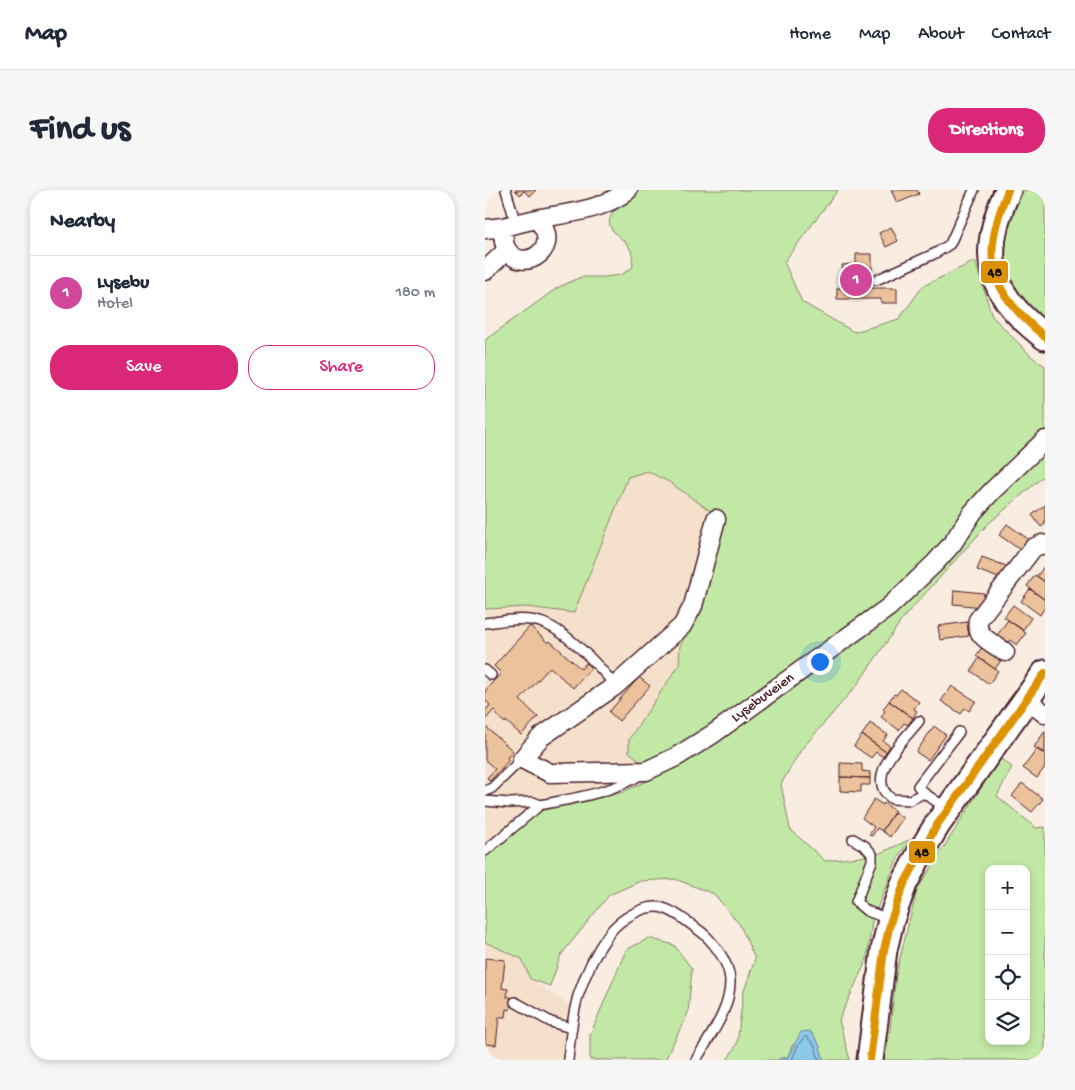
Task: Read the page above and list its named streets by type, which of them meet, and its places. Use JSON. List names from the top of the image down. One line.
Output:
{"streets":{"street":["Lysebuveien"]},"lines":["transit line 48"],"page":{"header":"Map","nav":["Home","Map","About","Contact"],"buttons":["Directions",["Save","Share"]],"title":"Find us","heading":"Nearby","list":[{"mark":"1","name":"Lysebu","note":"Hotel","value":"180 m"}],"pins":"1","map_buttons":["+","−"]}}
